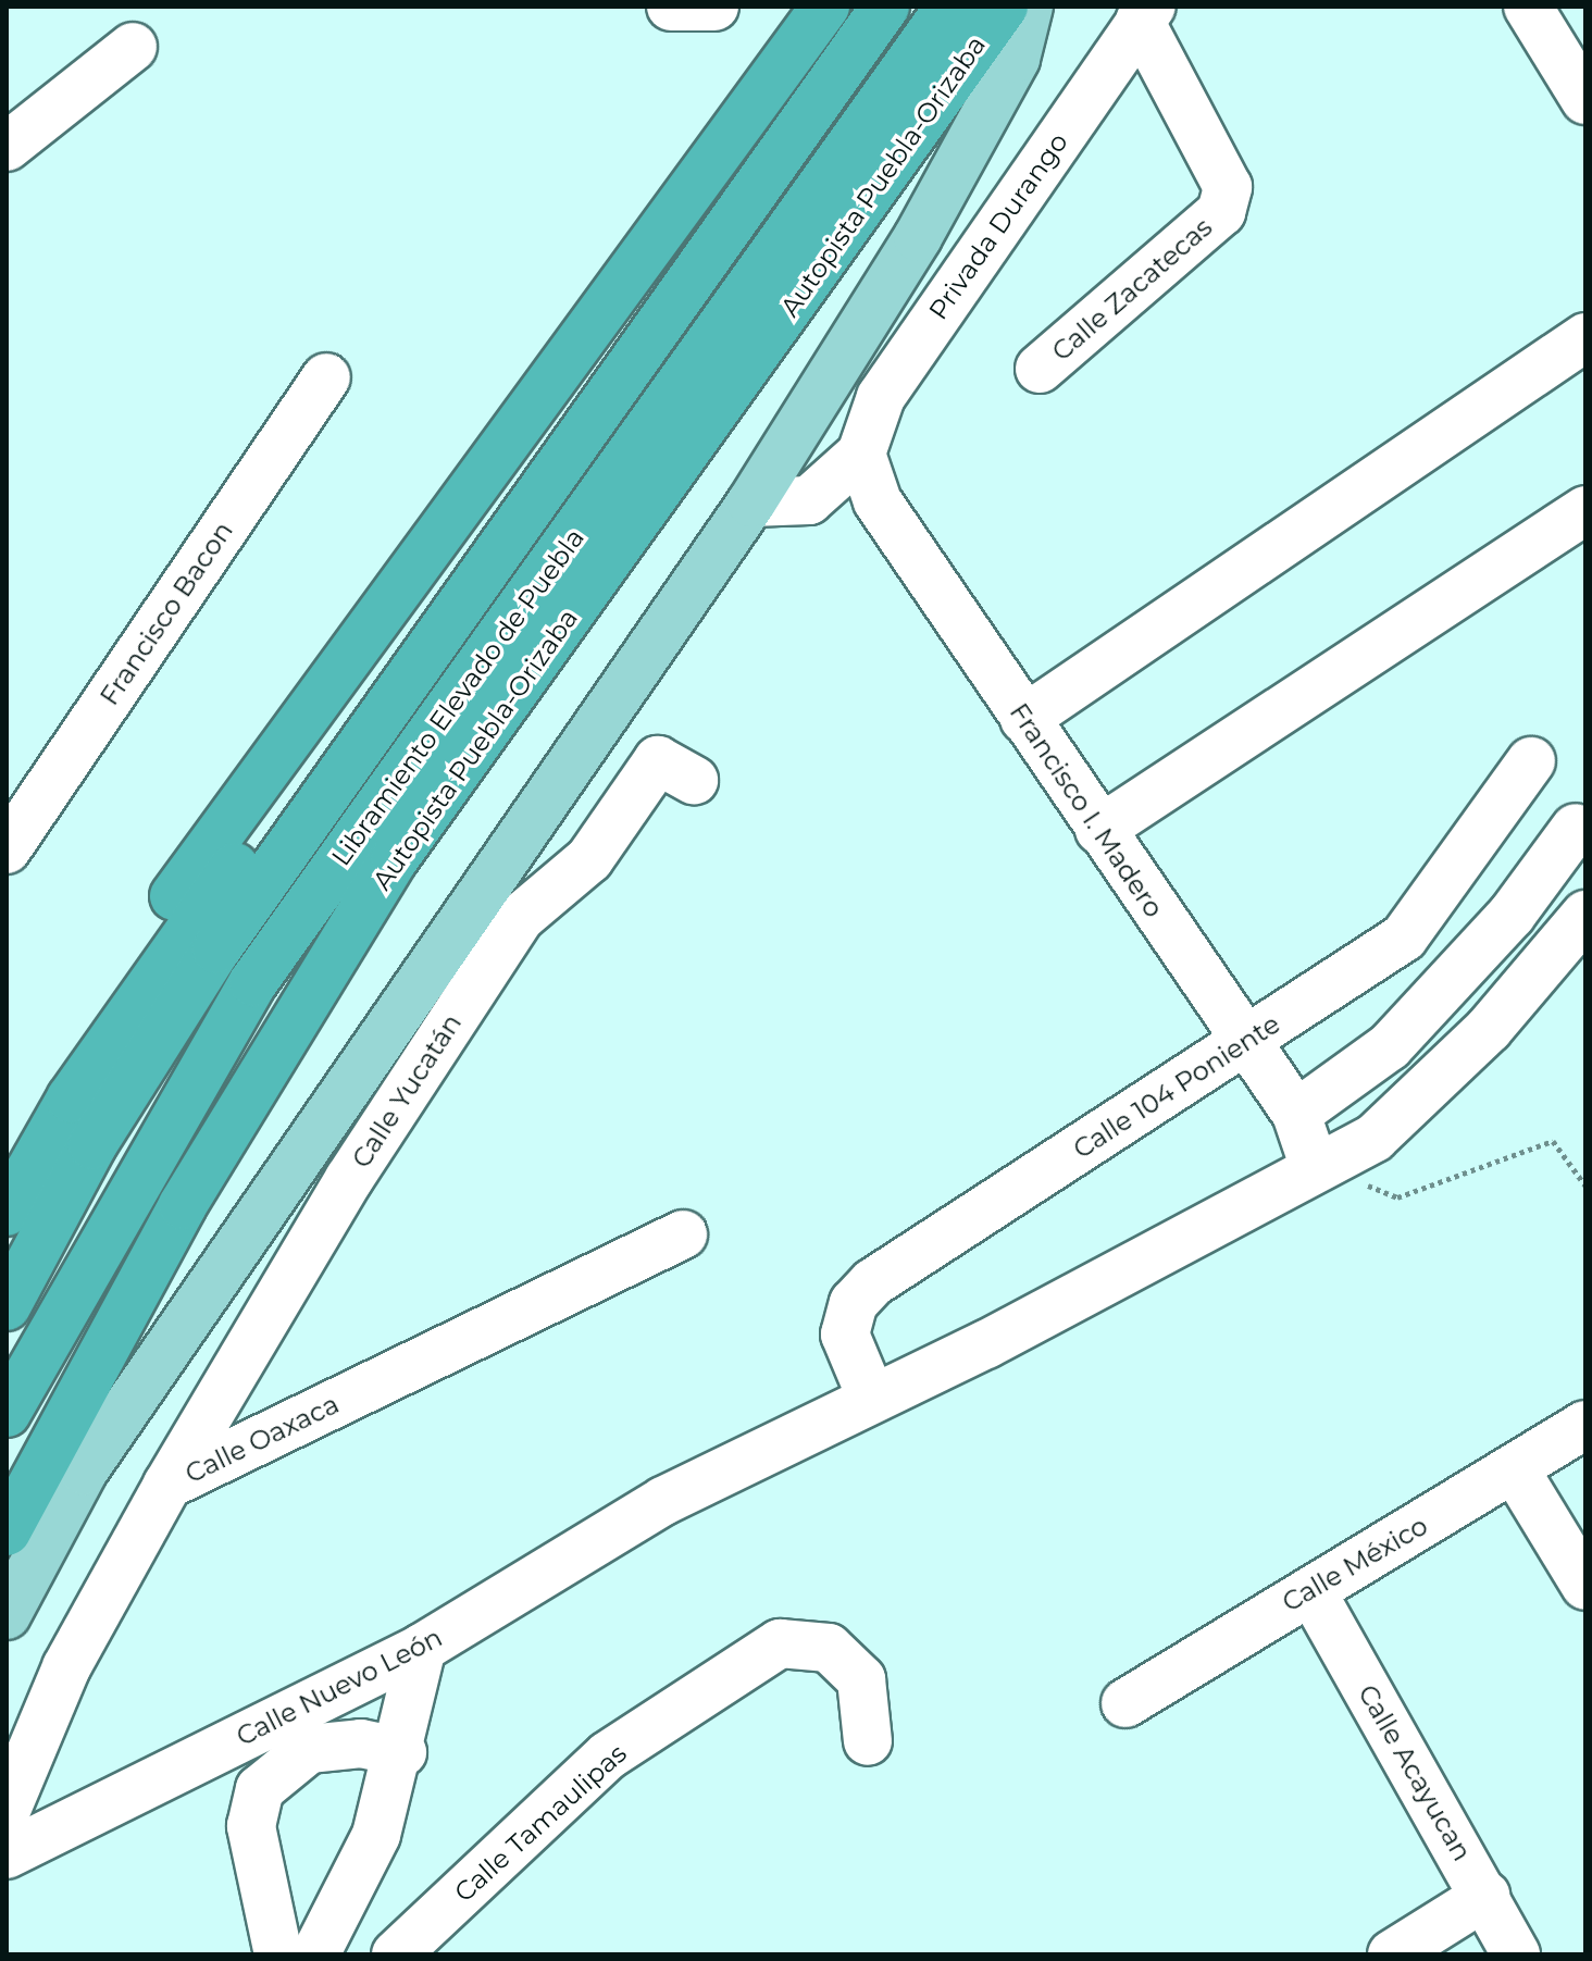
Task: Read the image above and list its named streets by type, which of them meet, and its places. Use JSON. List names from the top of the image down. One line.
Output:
{"streets":{"highway":["Autopista Puebla-Orizaba","Libramiento Elevado de Puebla"],"street":["Privada Durango","Calle Zacatecas","Francisco Bacon","Francisco I. Madero","Calle 104 Poniente","Calle Yucatán","Calle Oaxaca","Calle México","Calle Nuevo León","Calle Acayucan","Calle Tamaulipas"]},"crossings":[["Privada Durango","Calle Zacatecas"],["Privada Durango","Francisco I. Madero"],["Francisco I. Madero","Calle 104 Poniente"],["Francisco I. Madero","Calle Nuevo León"],["Calle 104 Poniente","Calle Nuevo León"],["Calle Yucatán","Calle Oaxaca"],["Calle México","Calle Acayucan"]]}
